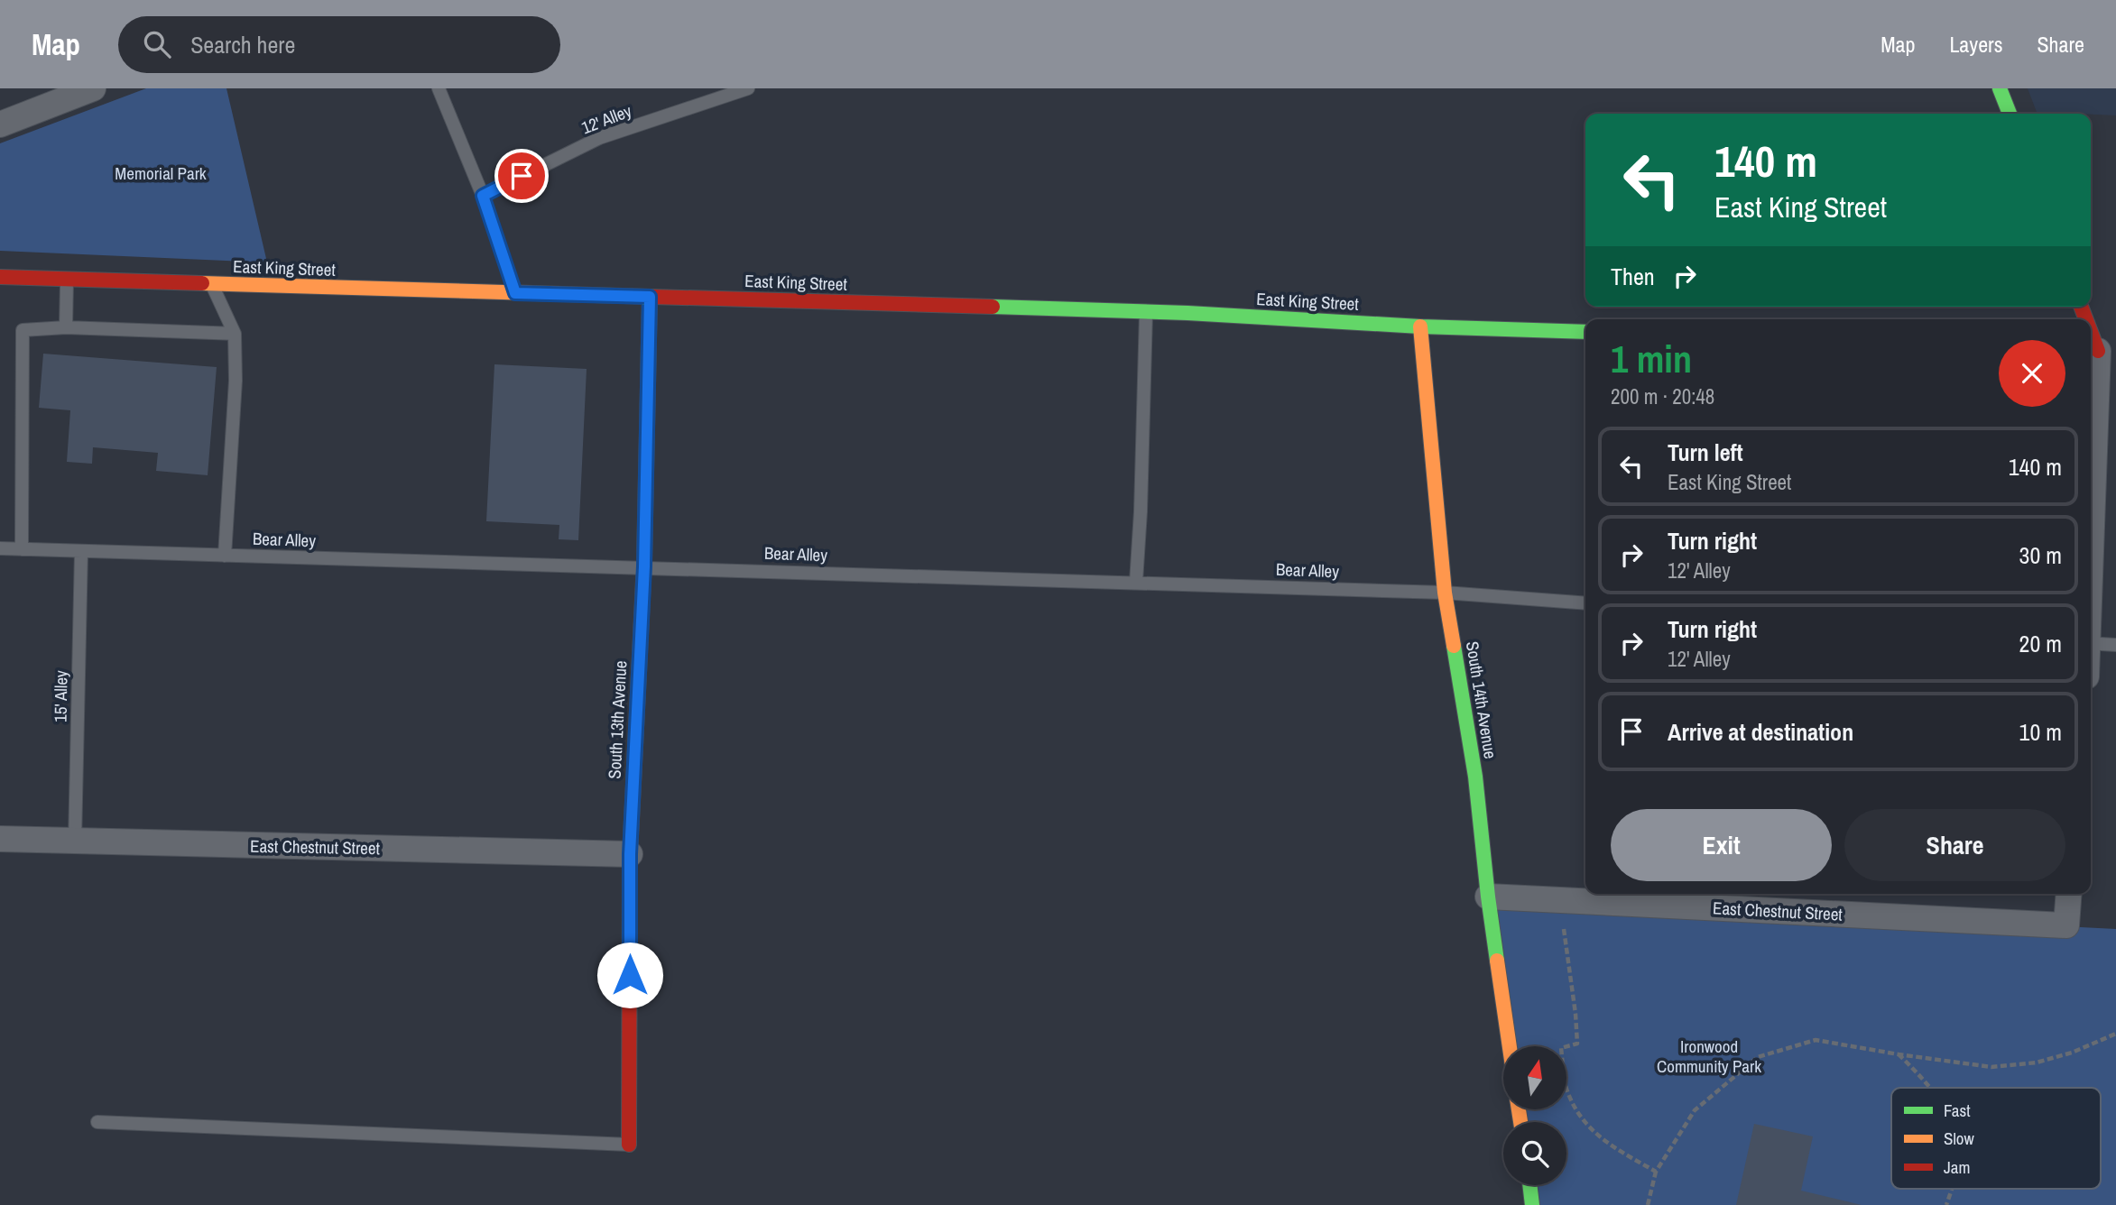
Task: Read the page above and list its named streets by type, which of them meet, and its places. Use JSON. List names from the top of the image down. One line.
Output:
{"streets":{"street":["East King Street","South 14th Avenue","South 13th Avenue","East Chestnut Street"],"lane":["12' Alley","Bear Alley","15' Alley"]},"crossings":[["East King Street","South 14th Avenue"],["East King Street","South 13th Avenue"],["Bear Alley","15' Alley"],["Bear Alley","South 14th Avenue"],["Bear Alley","South 13th Avenue"],["15' Alley","East Chestnut Street"],["South 14th Avenue","East Chestnut Street"],["South 13th Avenue","East Chestnut Street"]],"parks":["Memorial Park","Ironwood Community Park"],"legend":["Fast","Slow","Jam"],"north":"top","page":{"header":"Map","search":"Search here","nav":["Map","Layers","Share"],"turn":["140 m","East King Street"],"then":"Then","heading":["1 min","200 m · 20:48"],"list":[{"name":"Turn left","note":"East King Street","value":"140 m"},{"name":"Turn right","note":"12' Alley","value":"30 m"},{"name":"Turn right","note":"12' Alley","value":"20 m"},{"name":"Arrive at destination","value":"10 m"}],"buttons":["Exit","Share"]}}
